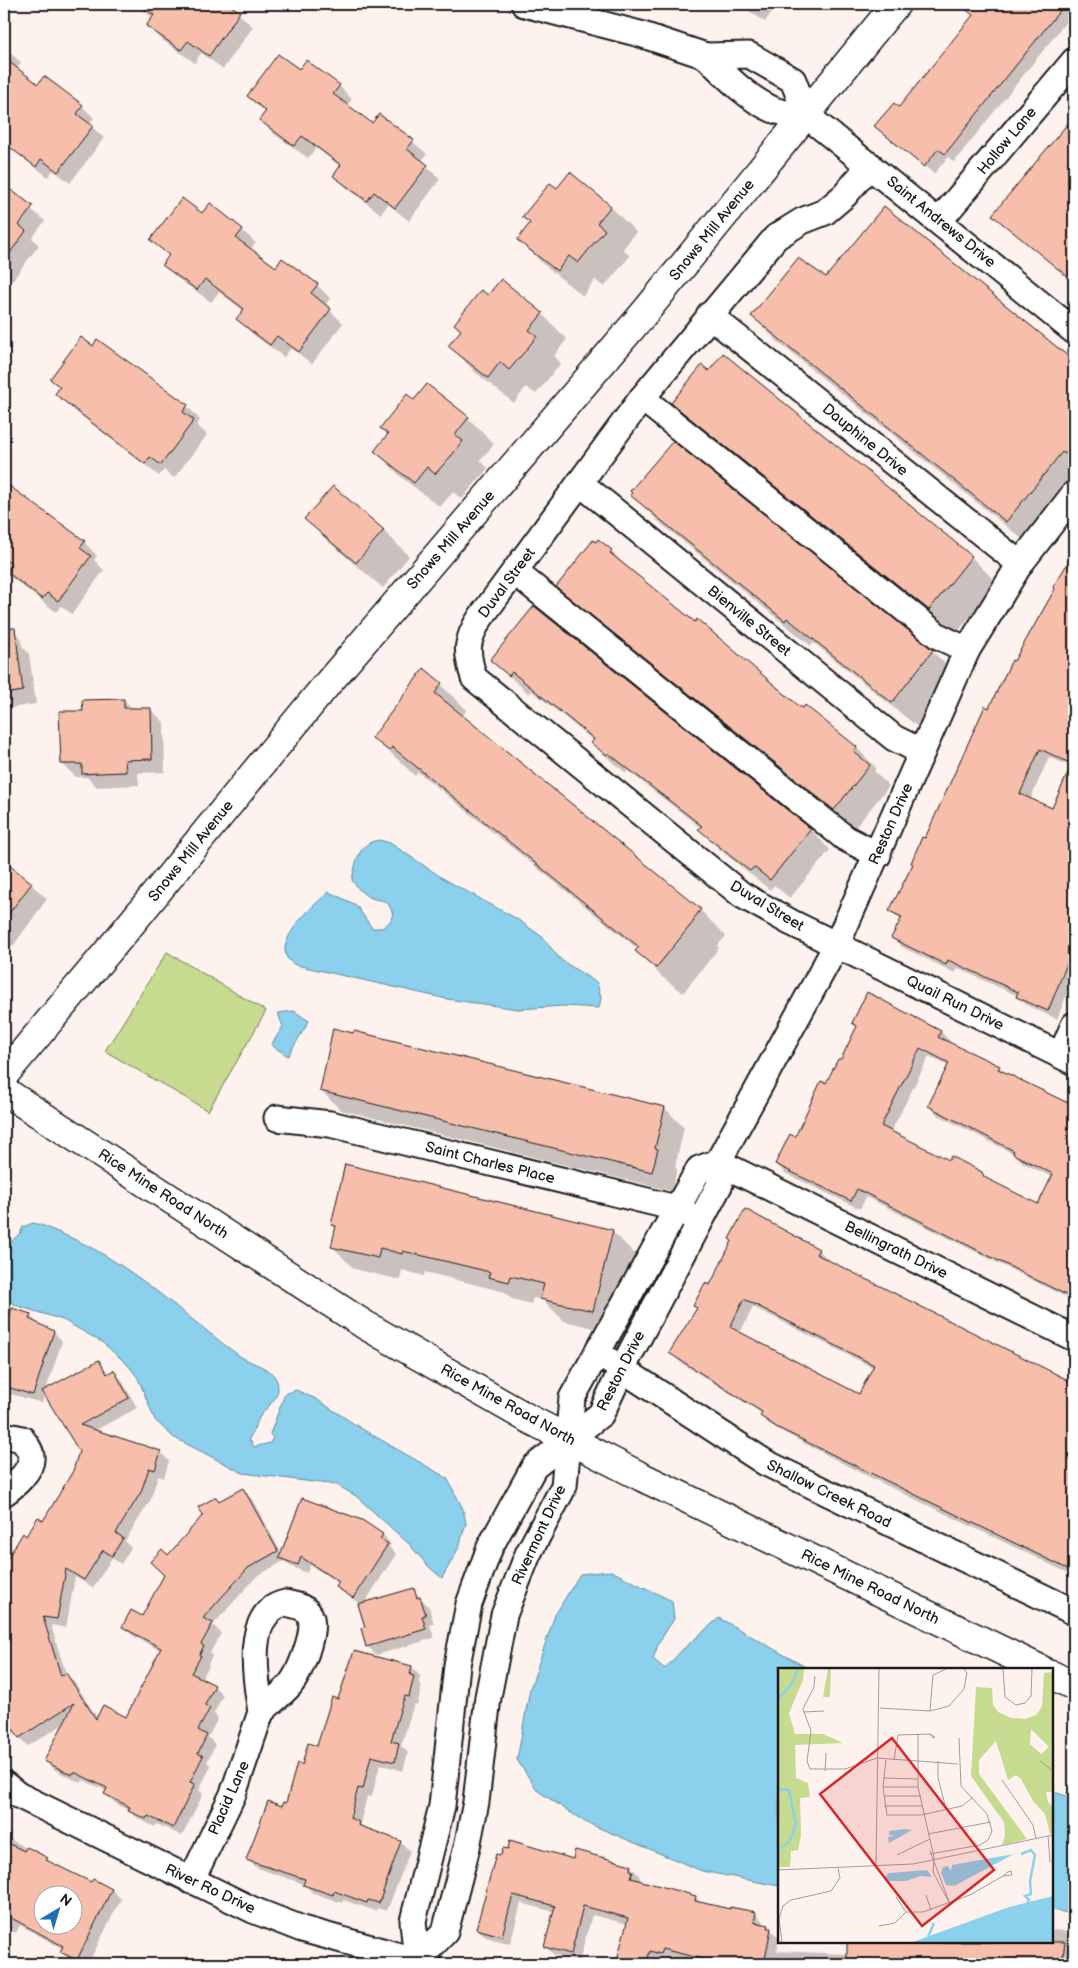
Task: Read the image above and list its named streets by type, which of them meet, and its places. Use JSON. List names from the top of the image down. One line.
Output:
{"streets":{"main road":["Snows Mill Avenue","Rice Mine Road North"],"street":["Hollow Lane","Saint Andrews Drive","Dauphine Drive","Duval Street","Bienville Street","Reston Drive","Quail Run Drive","Saint Charles Place","Bellingrath Drive","Shallow Creek Road","Rivermont Drive","Placid Lane","River Ro Drive"]},"crossings":[["Hollow Lane","Saint Andrews Drive"],["Saint Andrews Drive","Snows Mill Avenue"],["Saint Andrews Drive","Duval Street"],["Dauphine Drive","Duval Street"],["Dauphine Drive","Reston Drive"],["Duval Street","Bienville Street"],["Duval Street","Reston Drive"],["Duval Street","Quail Run Drive"],["Bienville Street","Reston Drive"],["Reston Drive","Quail Run Drive"],["Reston Drive","Saint Charles Place"],["Reston Drive","Rice Mine Road North"],["Reston Drive","Bellingrath Drive"],["Reston Drive","Shallow Creek Road"],["Reston Drive","Rivermont Drive"],["Rice Mine Road North","Rivermont Drive"],["Rivermont Drive","River Ro Drive"],["Placid Lane","River Ro Drive"]],"north":"top right"}
